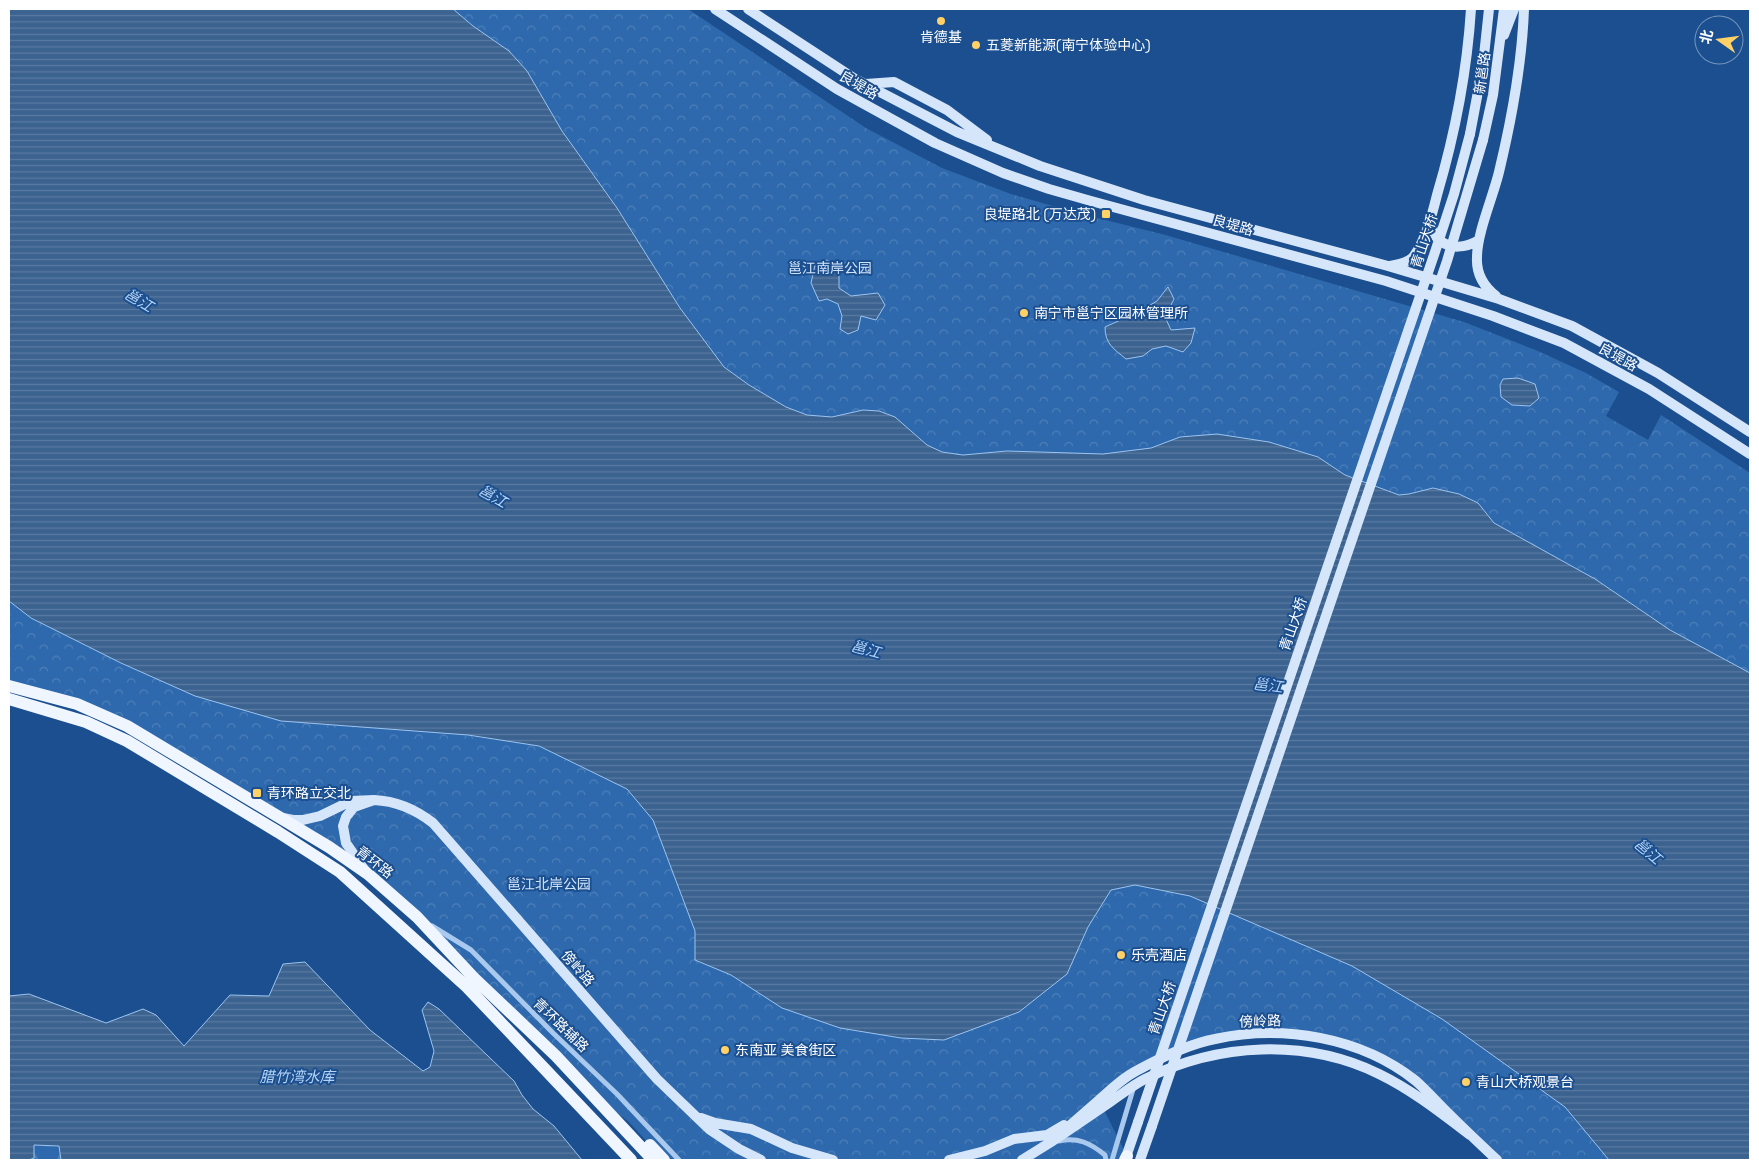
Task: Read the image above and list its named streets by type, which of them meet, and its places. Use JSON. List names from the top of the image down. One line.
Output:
{"streets":{"main road":["新邕路","良堤路","青山大桥","青环路","傍岭路"],"street":["青环路辅路"]},"crossings":[["新邕路","青山大桥"],["青环路","傍岭路"],["青环路","青环路辅路"]],"water":["邕江","腊竹湾水库"],"parks":["邕江南岸公园","邕江北岸公园"],"places":{"other":["肯德基","五菱新能源(南宁体验中心)","南宁市邕宁区园林管理所","乐壳酒店","东南亚 美食街区","青山大桥观景台"],"transit":["良堤路北 (万达茂)","青环路立交北"]},"north":"left"}
